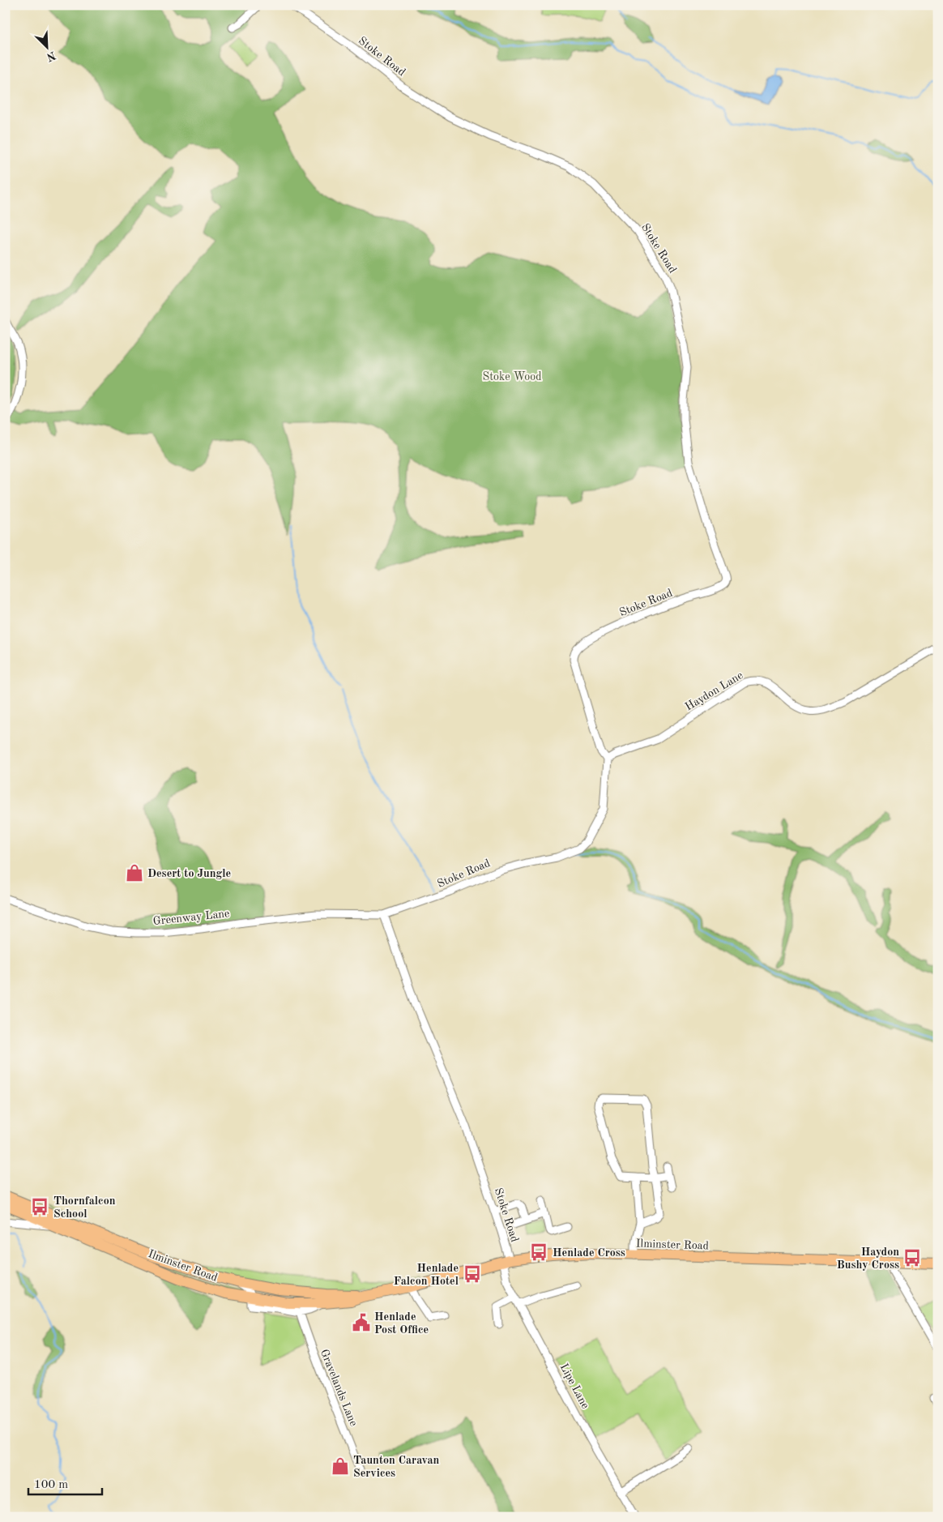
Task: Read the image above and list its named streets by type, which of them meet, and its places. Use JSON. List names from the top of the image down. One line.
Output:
{"streets":{"highway":["Ilminster Road"],"street":["Stoke Road","Haydon Lane","Greenway Lane","Lipe Lane","Gravelands Lane"]},"crossings":[["Stoke Road","Haydon Lane"],["Stoke Road","Greenway Lane"],["Stoke Road","Ilminster Road"],["Stoke Road","Lipe Lane"],["Ilminster Road","Lipe Lane"]],"parks":["Stoke Wood"],"places":{"shop":["Desert to Jungle","Taunton Caravan Services"],"bus stop":["Thornfalcon School","Henlade Cross","Haydon Bushy Cross","Henlade Falcon Hotel"],"public building":["Henlade Post Office"]},"scale_bar":"100 m","north":"bottom right"}
